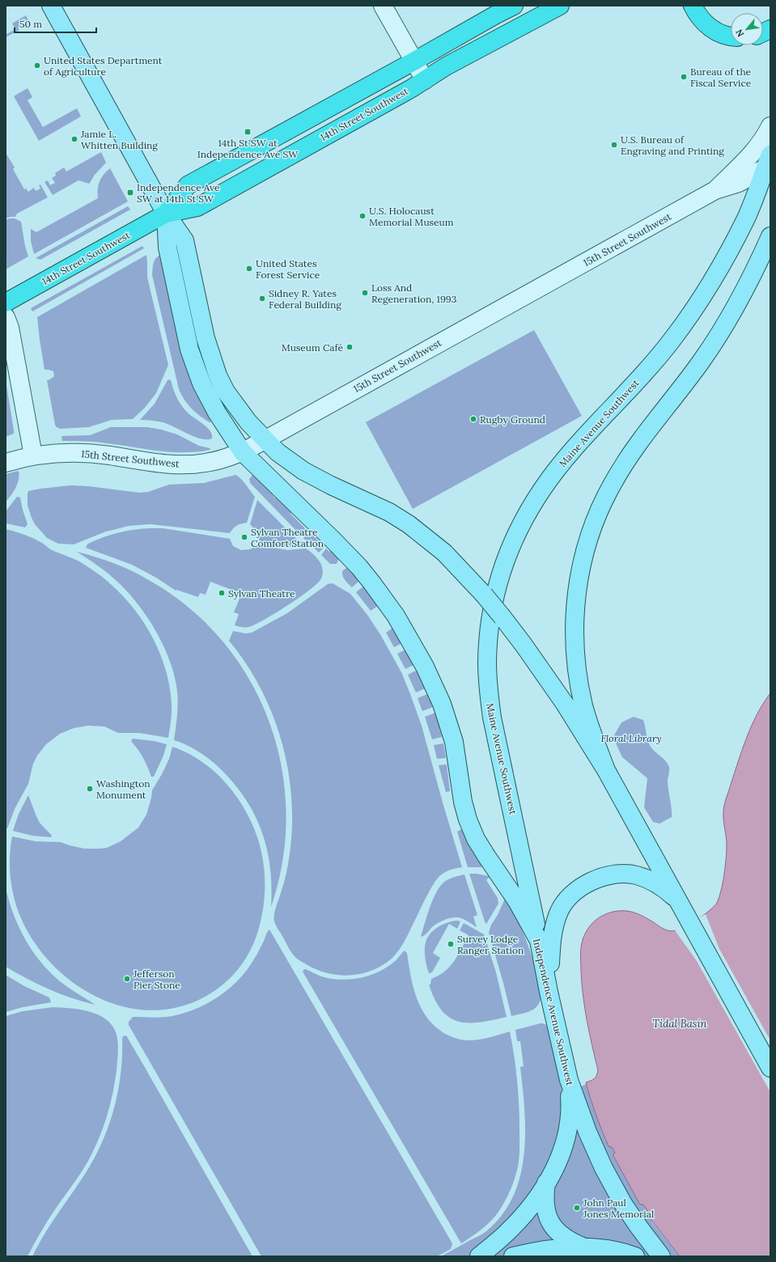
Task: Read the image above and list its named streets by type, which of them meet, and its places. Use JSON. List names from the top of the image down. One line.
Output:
{"streets":{"highway":["14th Street Southwest"],"main road":["15th Street Southwest","Maine Avenue Southwest","Independence Avenue Southwest"]},"crossings":[["14th Street Southwest","Independence Avenue Southwest"],["15th Street Southwest","Maine Avenue Southwest"],["15th Street Southwest","Independence Avenue Southwest"],["Maine Avenue Southwest","Independence Avenue Southwest"]],"water":["Tidal Basin"],"parks":["Floral Library"],"places":{"other":["United States Department of Agriculture","Bureau of the Fiscal Service","Jamie L. Whitten Building","U.S. Bureau of Engraving and Printing","U.S. Holocaust Memorial Museum","United States Forest Service","Loss And Regeneration, 1993","Sidney R. Yates Federal Building","Museum Café","Rugby Ground","Sylvan Theatre Comfort Station","Sylvan Theatre","Washington Monument","Survey Lodge Ranger Station","Jefferson Pier Stone","John Paul Jones Memorial"],"transit":["14th St SW at Independence Ave SW","Independence Ave SW at 14th St SW"]},"scale_bar":"50 m","north":"bottom left"}
